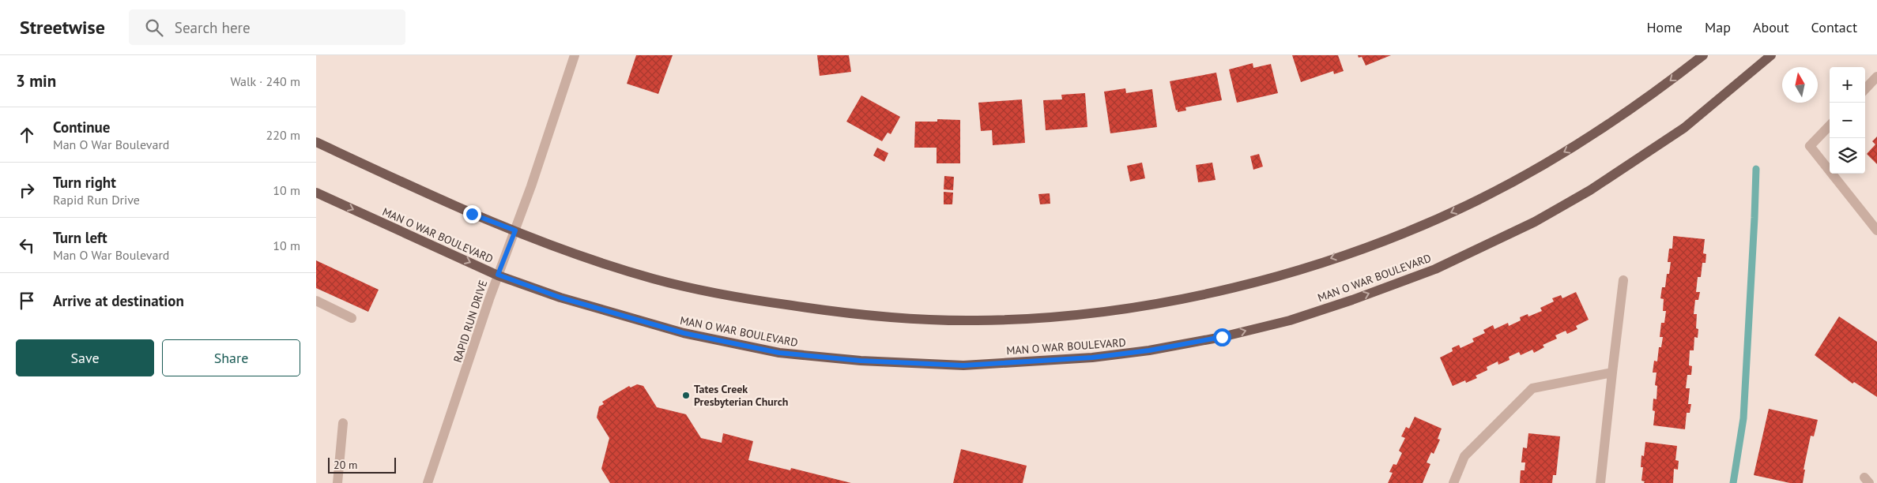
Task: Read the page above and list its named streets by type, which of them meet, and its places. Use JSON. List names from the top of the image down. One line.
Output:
{"streets":{"main road":["MAN O WAR BOULEVARD"],"street":["RAPID RUN DRIVE"]},"crossings":[["MAN O WAR BOULEVARD","RAPID RUN DRIVE"]],"places":["Tates Creek Presbyterian Church"],"scale_bar":"20 m","north":"top","page":{"header":"Streetwise","search":"Search here","nav":["Home","Map","About","Contact"],"heading":["3 min","Walk · 240 m"],"map_buttons":["+","−"],"list":[["Continue","Man O War Boulevard","220 m"],["Turn right","Rapid Run Drive","10 m"],["Turn left","Man O War Boulevard","10 m"],"Arrive at destination"],"buttons":["Save","Share"],"scale":"20 m"}}
